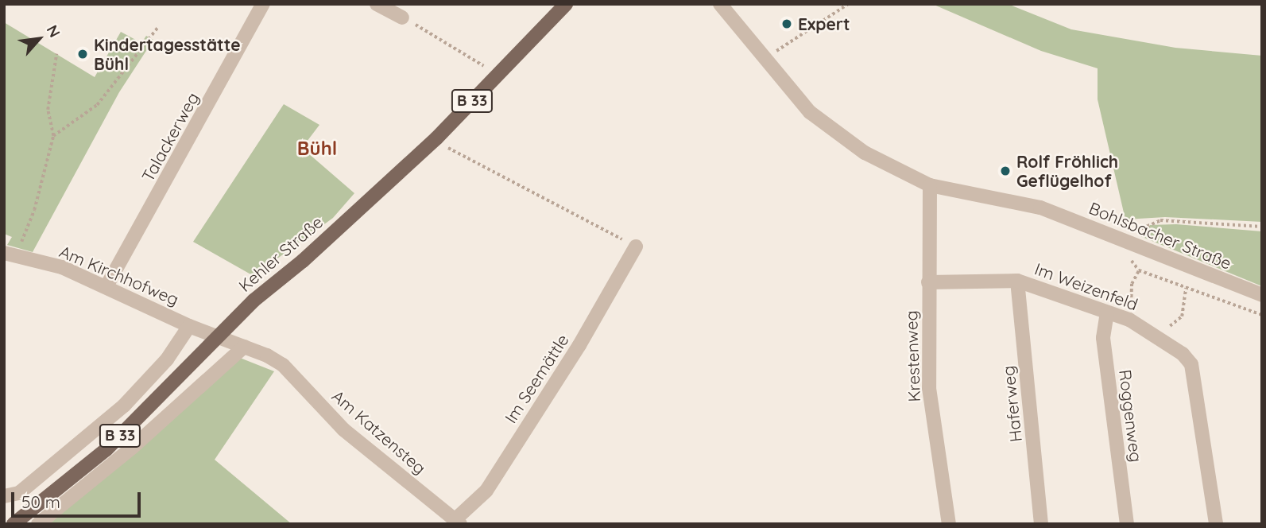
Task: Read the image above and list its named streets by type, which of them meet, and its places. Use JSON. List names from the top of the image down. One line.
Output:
{"streets":{"main road":["B 33","Kehler Straße"],"street":["Talackerweg","Bohlsbacher Straße","Am Kirchhofweg","Im Weizenfeld","Krestenweg","Im Seemättle","Haferweg","Roggenweg","Am Katzensteg"]},"crossings":[["Talackerweg","Am Kirchhofweg"],["Bohlsbacher Straße","Krestenweg"],["Kehler Straße","Am Kirchhofweg"],["Kehler Straße","Am Katzensteg"],["Am Kirchhofweg","Am Katzensteg"],["Im Weizenfeld","Krestenweg"],["Im Weizenfeld","Haferweg"],["Im Weizenfeld","Roggenweg"],["Im Seemättle","Am Katzensteg"]],"districts":["Bühl"],"places":["Expert","Kindertagesstätte Bühl","Rolf Fröhlich Geflügelhof"],"scale_bar":"50 m","north":"top right"}
